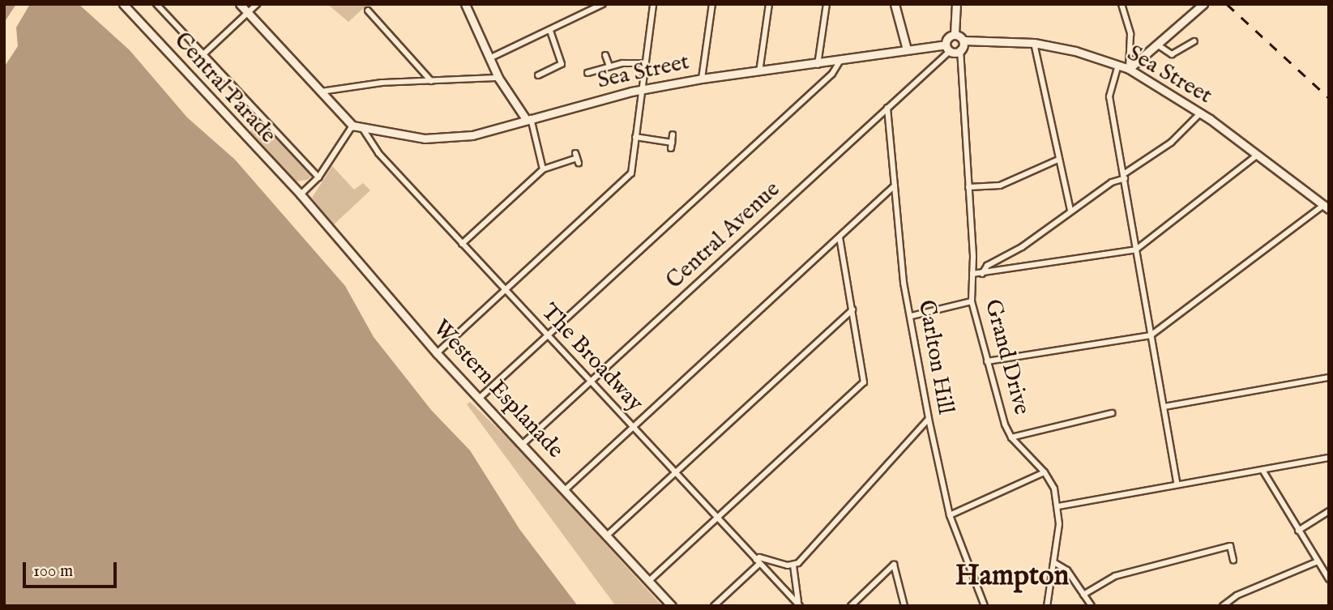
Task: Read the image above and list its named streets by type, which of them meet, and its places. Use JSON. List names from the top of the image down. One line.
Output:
{"streets":{"main road":["Sea Street","Central Parade","Western Esplanade"],"street":["Central Avenue","Carlton Hill","Grand Drive","The Broadway"]},"crossings":[["Sea Street","The Broadway"],["Central Parade","Western Esplanade"],["Central Avenue","Carlton Hill"],["Central Avenue","Grand Drive"],["Central Avenue","The Broadway"],["Central Avenue","Western Esplanade"]],"districts":["Hampton"],"scale_bar":"100 m"}
